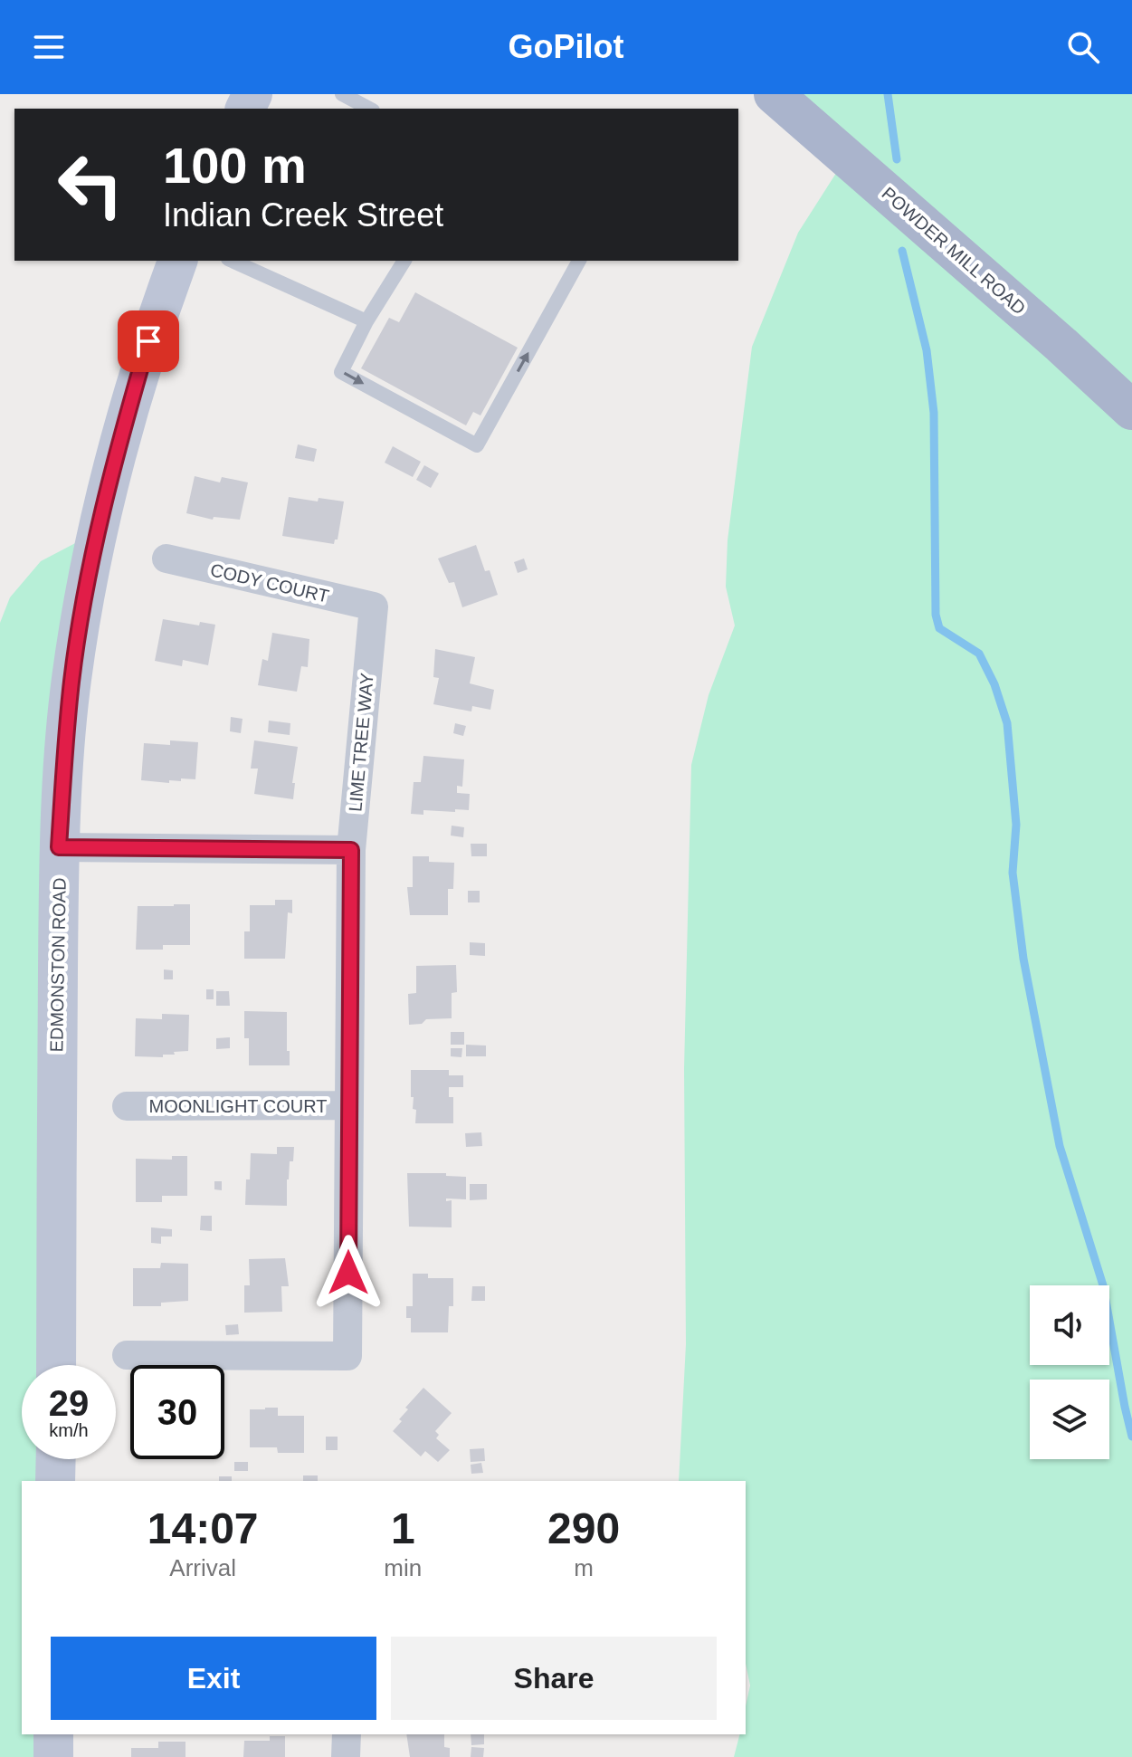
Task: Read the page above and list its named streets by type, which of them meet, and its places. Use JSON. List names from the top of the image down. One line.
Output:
{"streets":{"main road":["POWDER MILL ROAD","EDMONSTON ROAD"],"street":["CODY COURT","LIME TREE WAY","MOONLIGHT COURT"]},"crossings":[["CODY COURT","LIME TREE WAY"],["LIME TREE WAY","MOONLIGHT COURT"]],"page":{"header":"GoPilot","turn":["100 m","Indian Creek Street"],"speed":"29 km/h","limit":"30","eta":["14:07","Arrival","1","min","290","m"],"buttons":["Exit","Share"]}}
